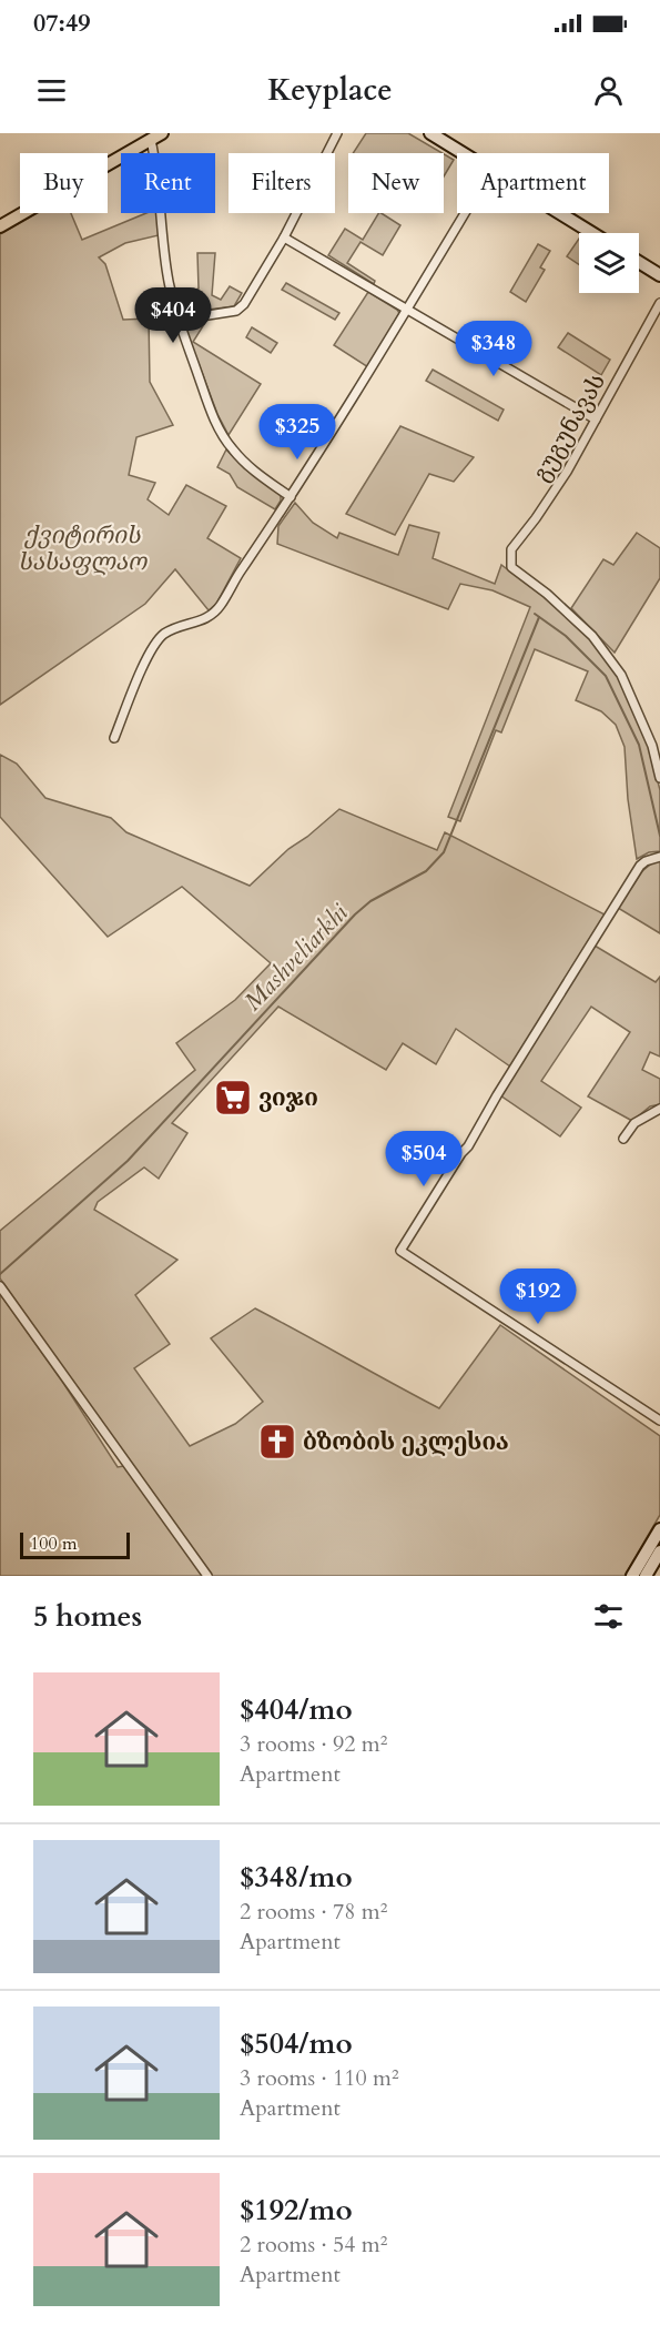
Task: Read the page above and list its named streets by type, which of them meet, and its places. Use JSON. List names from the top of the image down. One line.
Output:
{"streets":{"street":["გუგუნავას"]},"water":["Mashveliarkhi"],"parks":["ქვიტირის სასაფლაო"],"places":{"supermarket":["ვიჯი"],"church":["ბზობის ეკლესია"]},"scale_bar":"100 m","page":{"status":"07:49","header":"Keyplace","chip":["Buy","Rent","Filters","New","Apartment"],"price":["$404","$348","$325","$504","$192"],"scale":"100 m","heading":"5 homes","list":[{"name":"$404/mo","note":"3 rooms · 92 m² · Apartment"},{"name":"$348/mo","note":"2 rooms · 78 m² · Apartment"},{"name":"$504/mo","note":"3 rooms · 110 m² · Apartment"},{"name":"$192/mo","note":"2 rooms · 54 m² · Apartment"}]}}
